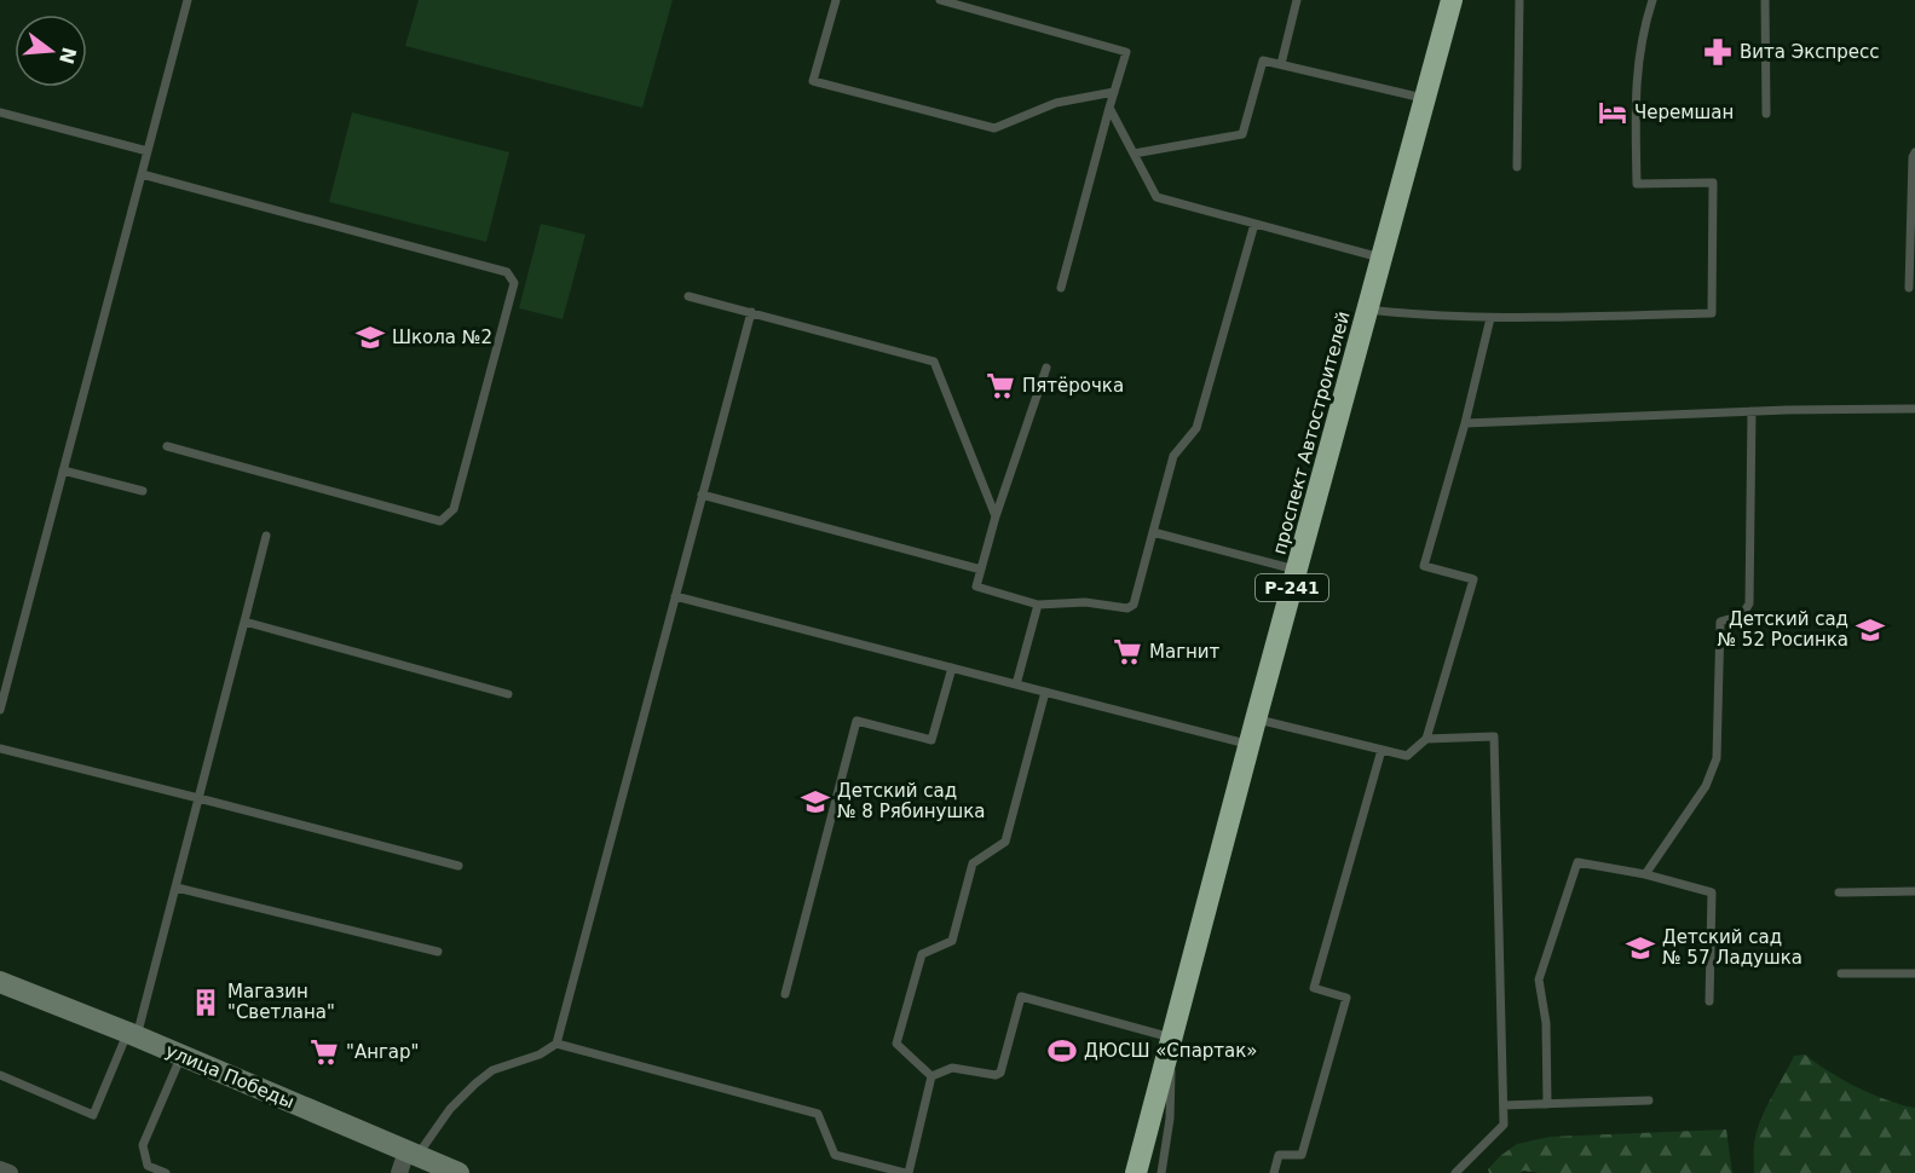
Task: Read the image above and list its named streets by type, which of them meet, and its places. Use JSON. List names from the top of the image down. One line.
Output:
{"streets":{"highway":["проспект Автостроителей","Р-241"],"street":["улица Победы"]},"places":{"pharmacy":["Вита Экспресс"],"hotel":["Черемшан"],"school or university":["Школа №2","Детский сад № 52 Росинка","Детский сад № 8 Рябинушка","Детский сад № 57 Ладушка"],"supermarket":["Пятёрочка","Магнит","\"Ангар\""],"building":["Магазин \"Светлана\""],"sports":["ДЮСШ «Спартак»"]},"north":"right"}
